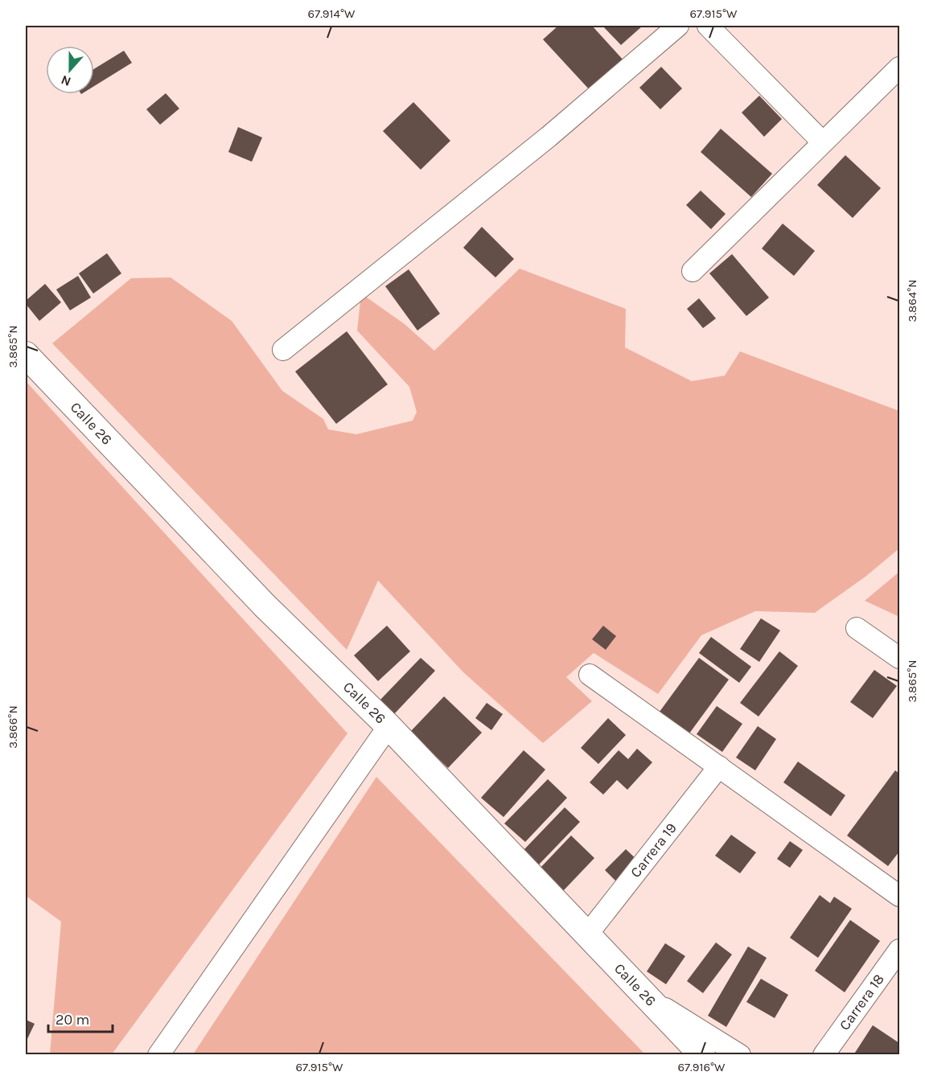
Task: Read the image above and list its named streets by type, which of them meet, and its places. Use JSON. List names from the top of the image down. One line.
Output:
{"streets":{"street":["Calle 26","Carrera 19","Carrera 18"]},"crossings":[["Calle 26","Carrera 19"]],"scale_bar":"20 m","north":"bottom","coordinates":["67.914°W","67.915°W","3.864°N","3.865°N","3.866°N","67.916°W"]}
